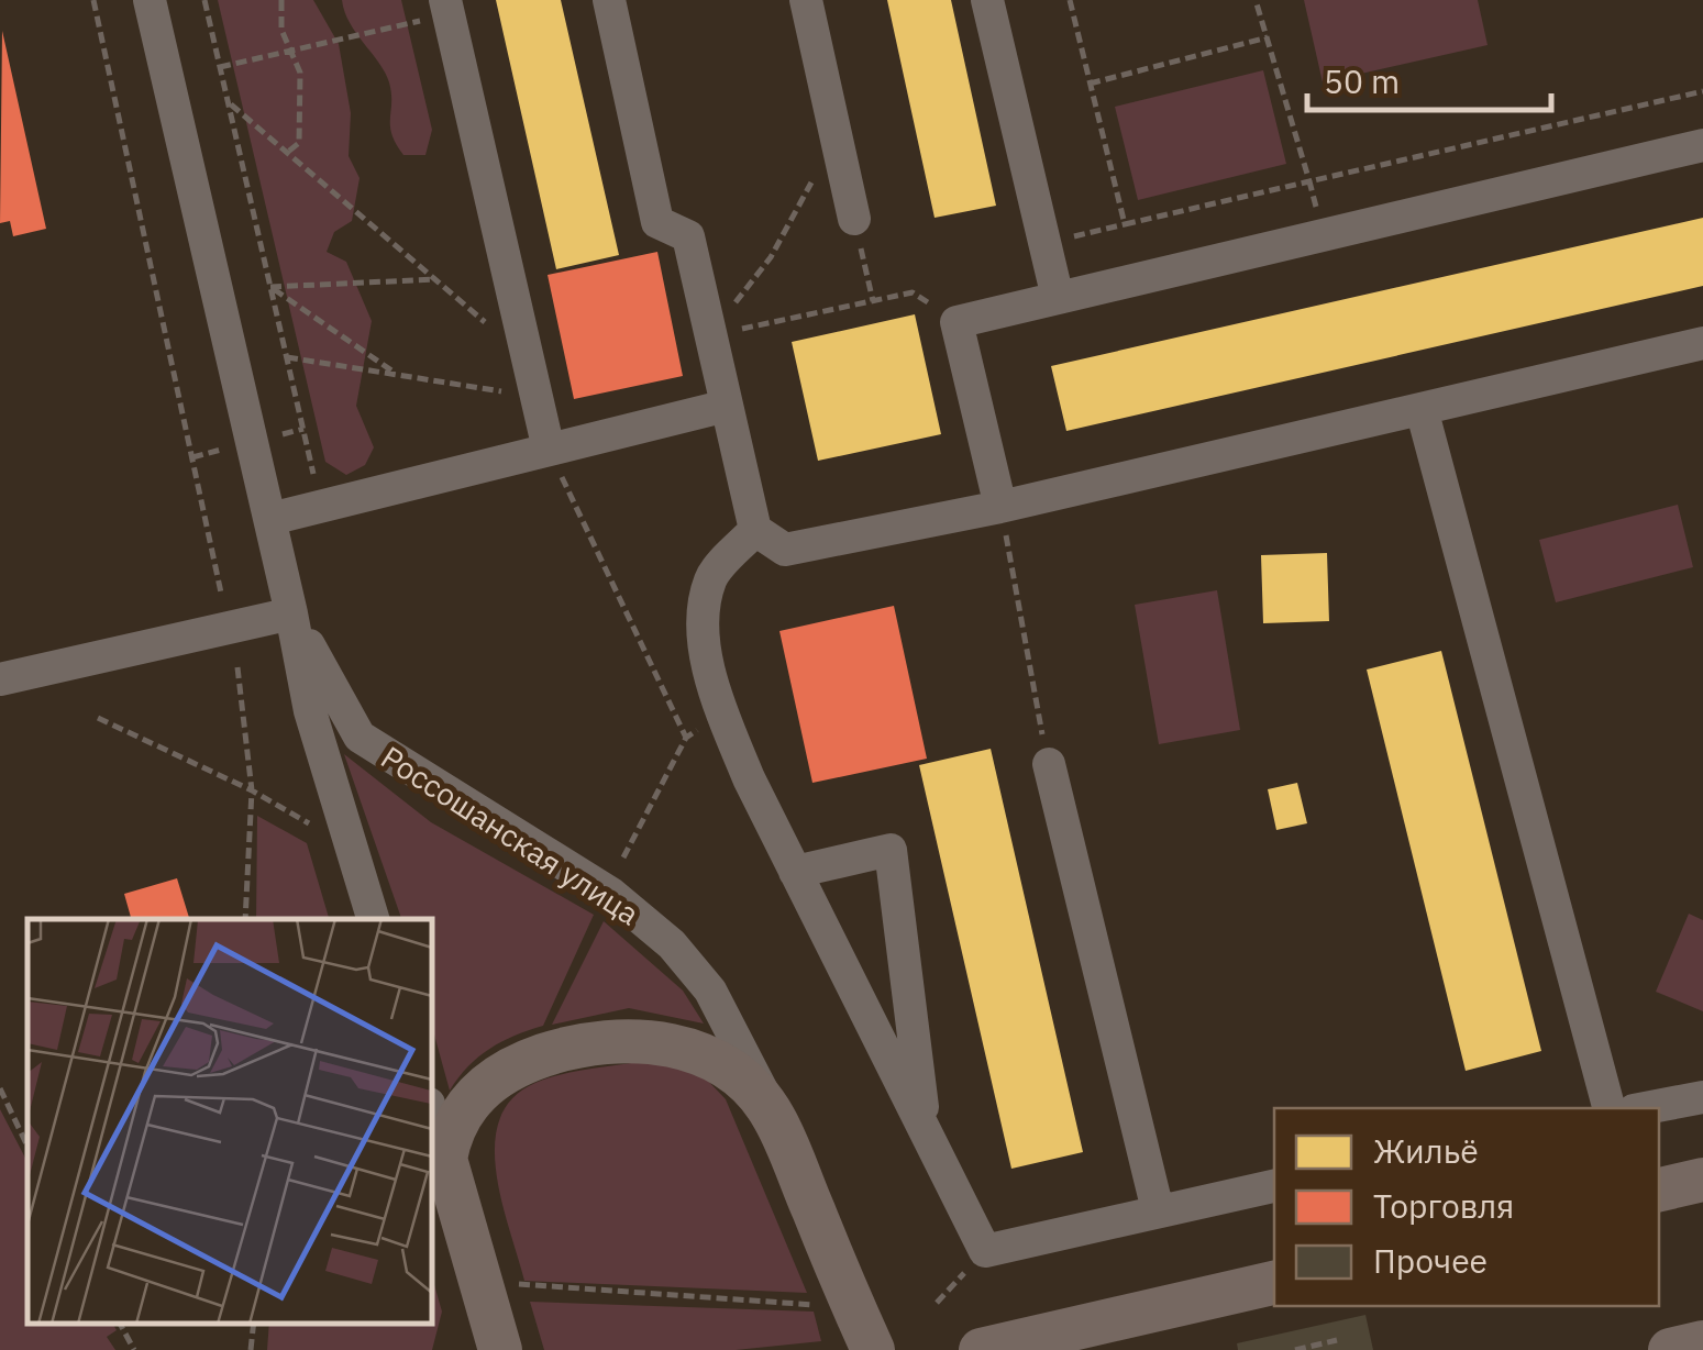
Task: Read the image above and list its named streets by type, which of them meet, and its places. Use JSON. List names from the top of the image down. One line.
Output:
{"streets":{"main road":["Россошанская улица"]},"legend":["Жильё","Торговля","Прочее"],"scale_bar":"50 m"}
